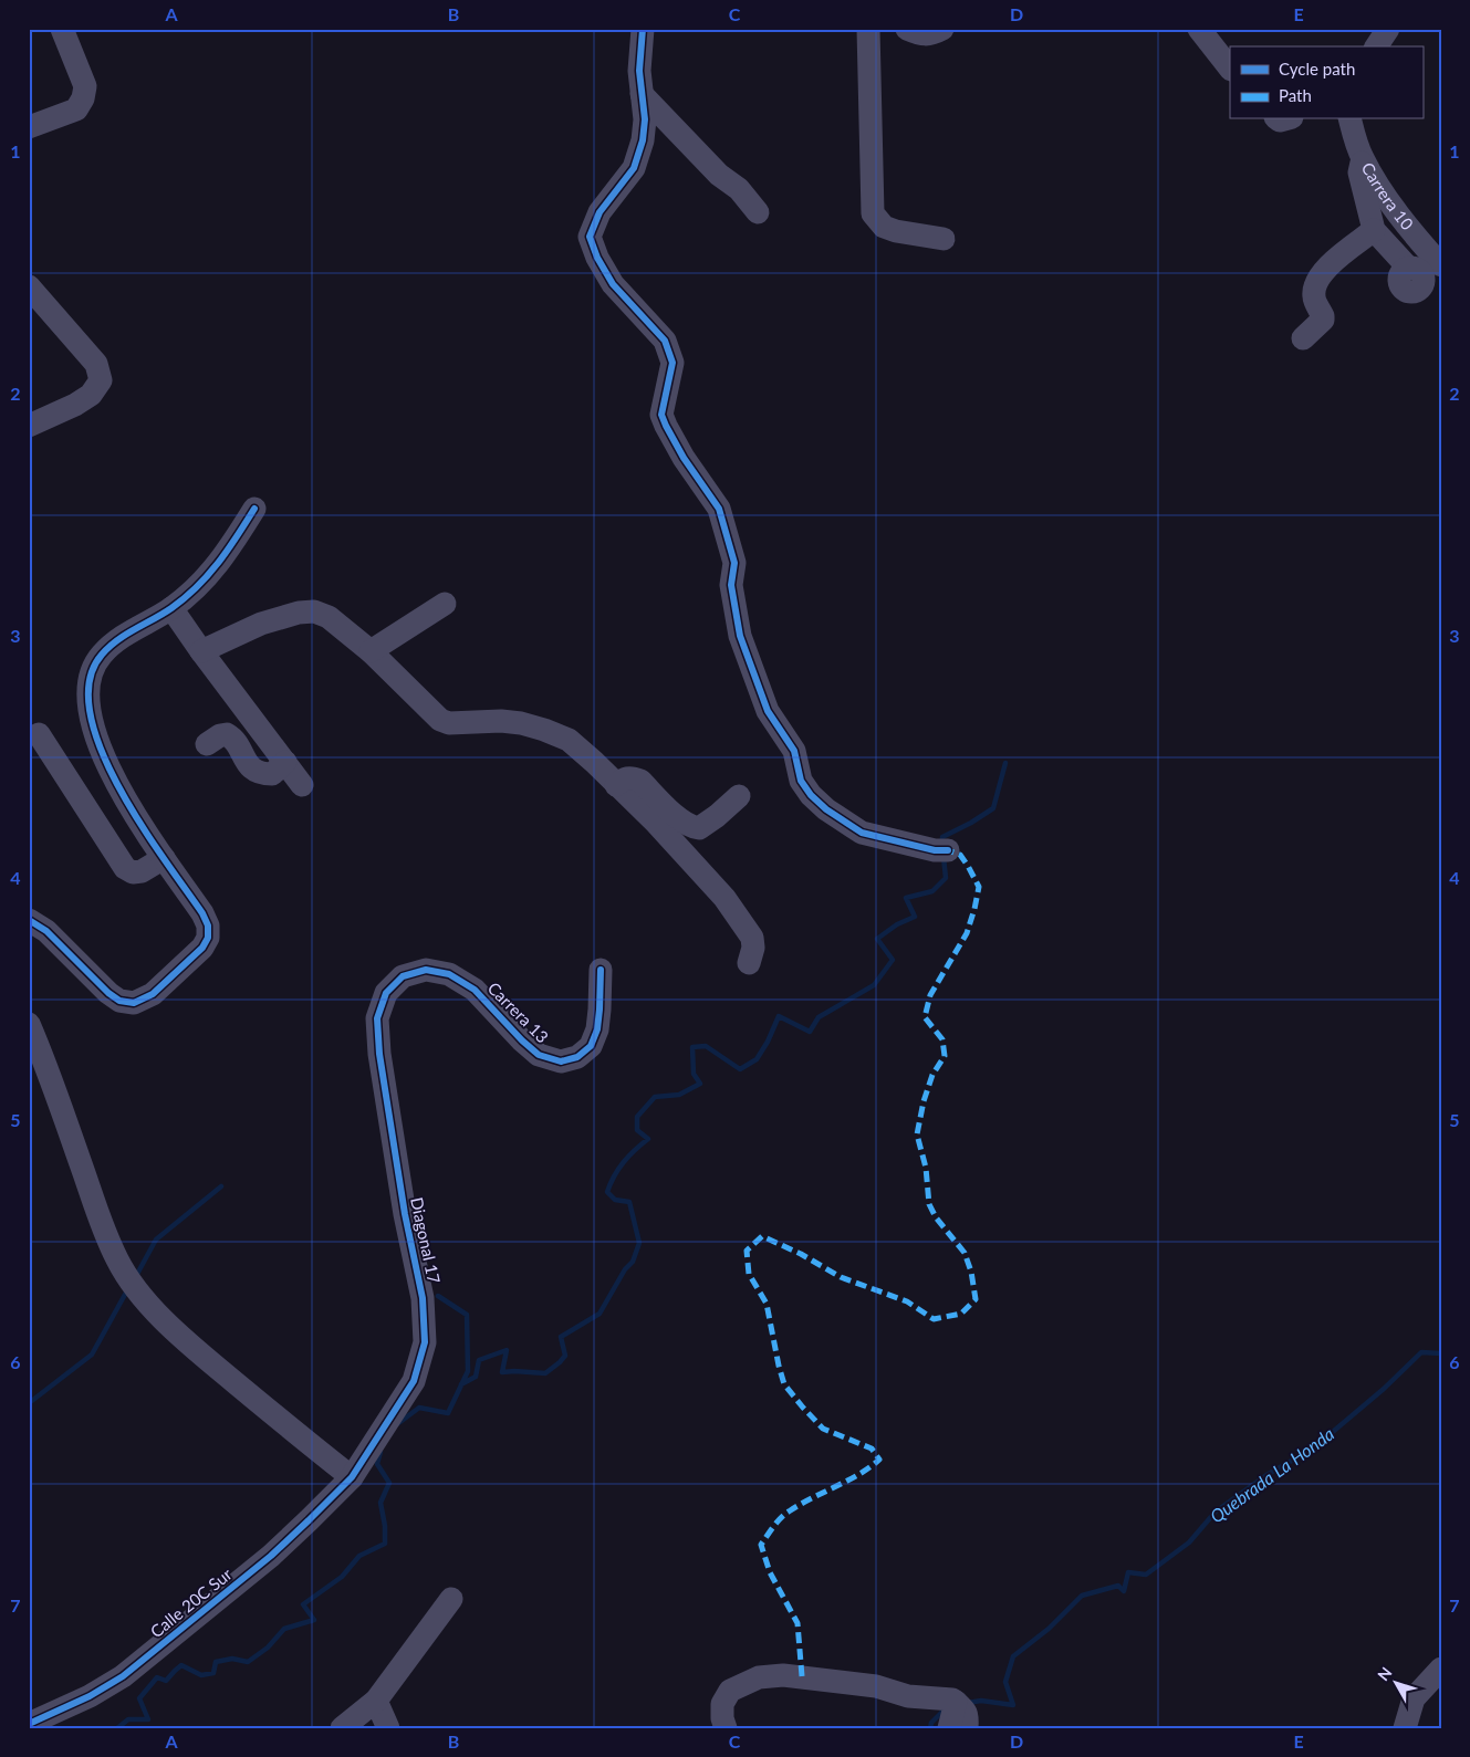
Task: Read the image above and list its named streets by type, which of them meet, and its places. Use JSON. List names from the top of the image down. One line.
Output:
{"streets":{"street":["Carrera 10","Carrera 13","Diagonal 17","Calle 20C Sur"]},"crossings":[["Carrera 13","Diagonal 17"],["Diagonal 17","Calle 20C Sur"]],"water":["Quebrada La Honda"],"legend":["Cycle path","Path"],"north":"top left","grid":{"columns":["A","B","C","D","E"],"rows":["1","2","3","4","5","6","7"]}}
